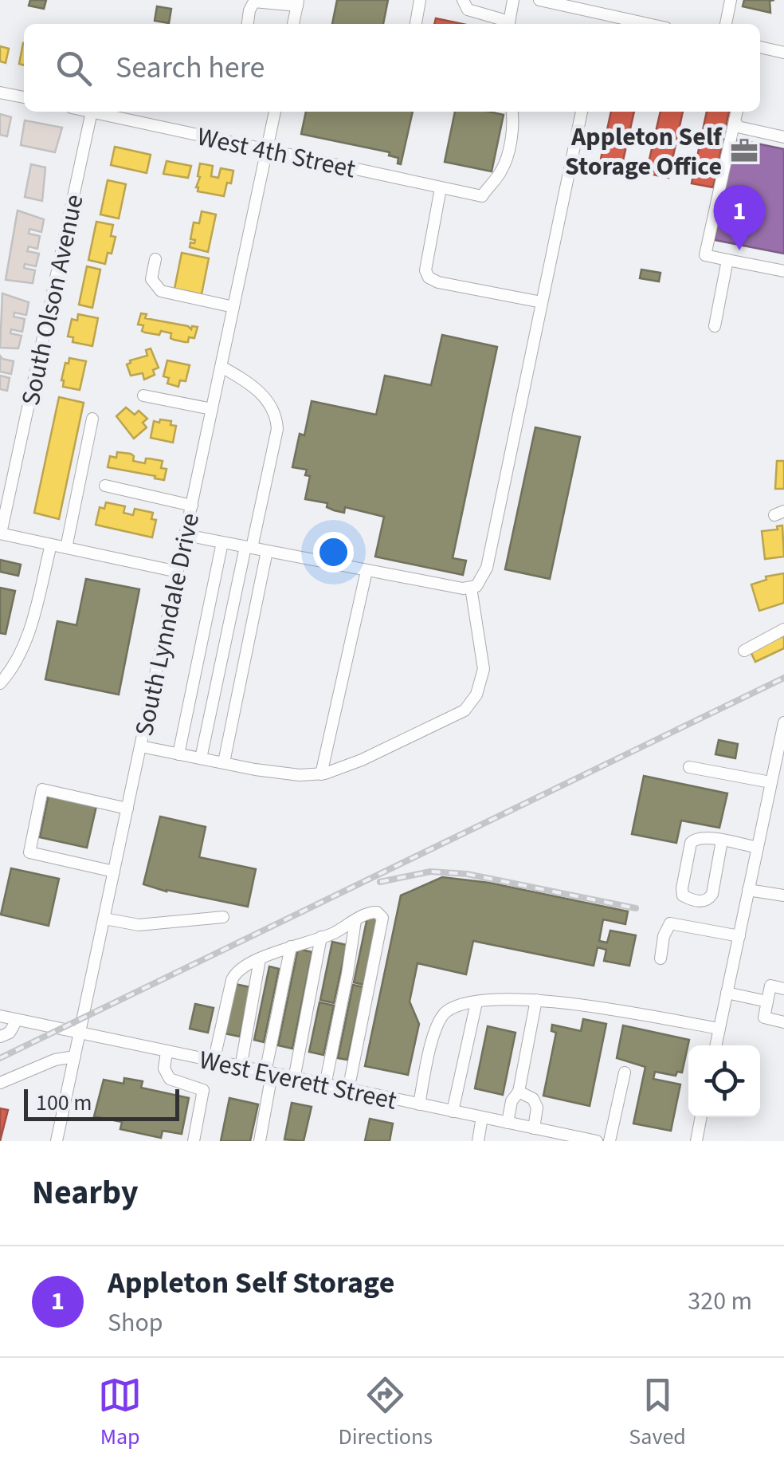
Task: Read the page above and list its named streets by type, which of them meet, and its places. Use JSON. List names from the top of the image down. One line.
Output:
{"streets":{"street":["West 4th Street","South Olson Avenue","South Lynndale Drive","West Everett Street"]},"crossings":[["West 4th Street","South Olson Avenue"],["West 4th Street","South Lynndale Drive"],["South Lynndale Drive","West Everett Street"]],"places":{"office":["Appleton Self Storage Office"]},"scale_bar":"100 m","page":{"search":"Search here","pins":"1","scale":"100 m","heading":"Nearby","list":[{"mark":"1","name":"Appleton Self Storage","note":"Shop","value":"320 m"}],"nav":["Map","Directions","Saved"]}}
